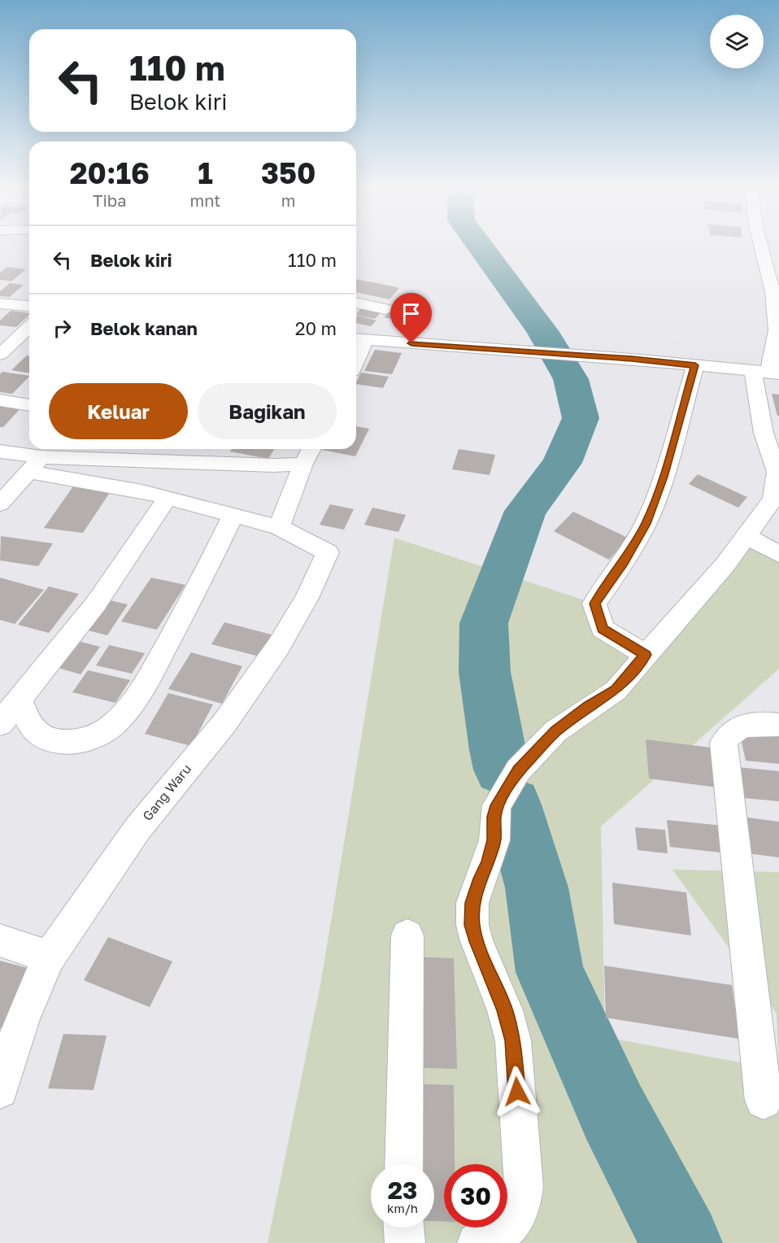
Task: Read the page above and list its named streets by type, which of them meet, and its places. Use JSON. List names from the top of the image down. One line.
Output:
{"streets":{"street":["Gang Waru"]},"page":{"turn":["110 m","Belok kiri"],"eta":["20:16","Tiba","1","mnt","350","m"],"list":[{"name":"Belok kiri","value":"110 m"},{"name":"Belok kanan","value":"20 m"}],"buttons":["Keluar","Bagikan"],"speed":"23 km/h","limit":"30"}}
